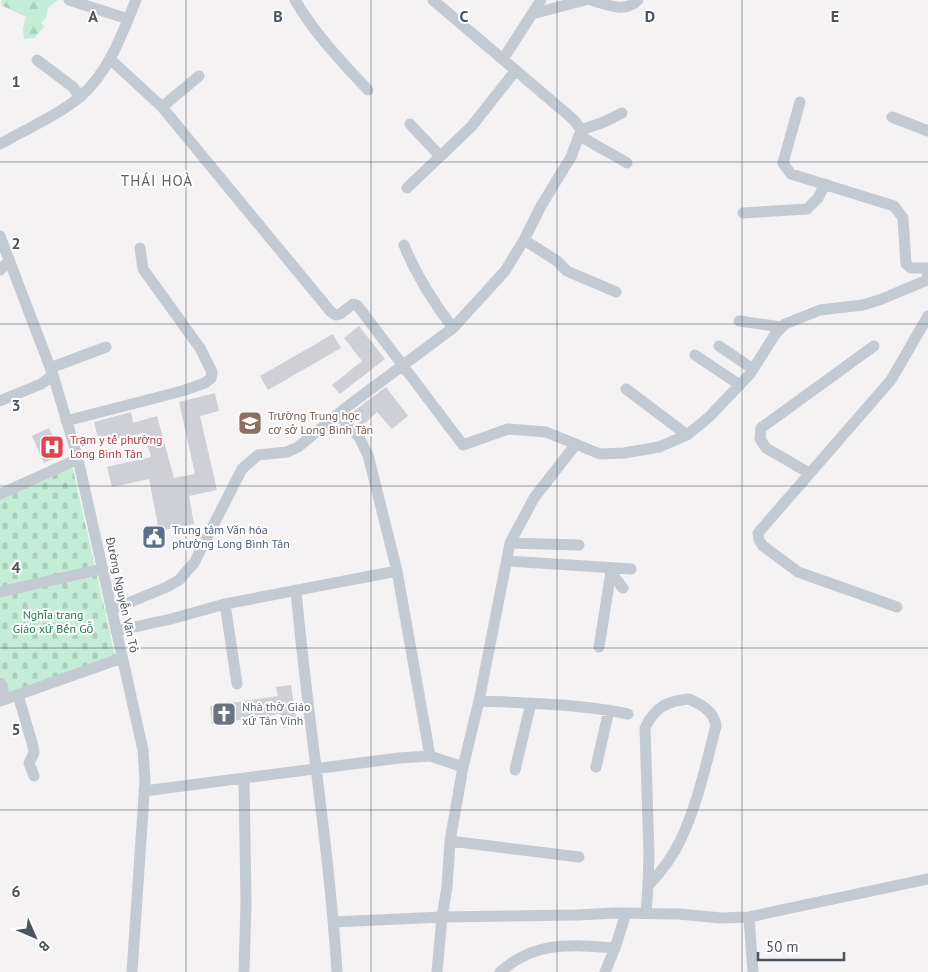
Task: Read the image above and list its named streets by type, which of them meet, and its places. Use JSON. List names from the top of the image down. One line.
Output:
{"streets":{"street":["Đường Nguyễn Văn Tỏ"]},"districts":["THÁI HOÀ"],"parks":["Nghĩa trang Giáo xứ Bến Gỗ"],"places":{"school or university":["Trường Trung học cơ sở Long Bình Tân"],"hospital":["Trạm y tế phường Long Bình Tân"],"public building":["Trung tâm Văn hóa phường Long Bình Tân"],"church":["Nhà thờ Giáo xứ Tân Vinh"]},"scale_bar":"50 m","north":"bottom right","grid":{"columns":["A","B","C","D","E"],"rows":["1","2","3","4","5","6"]}}
